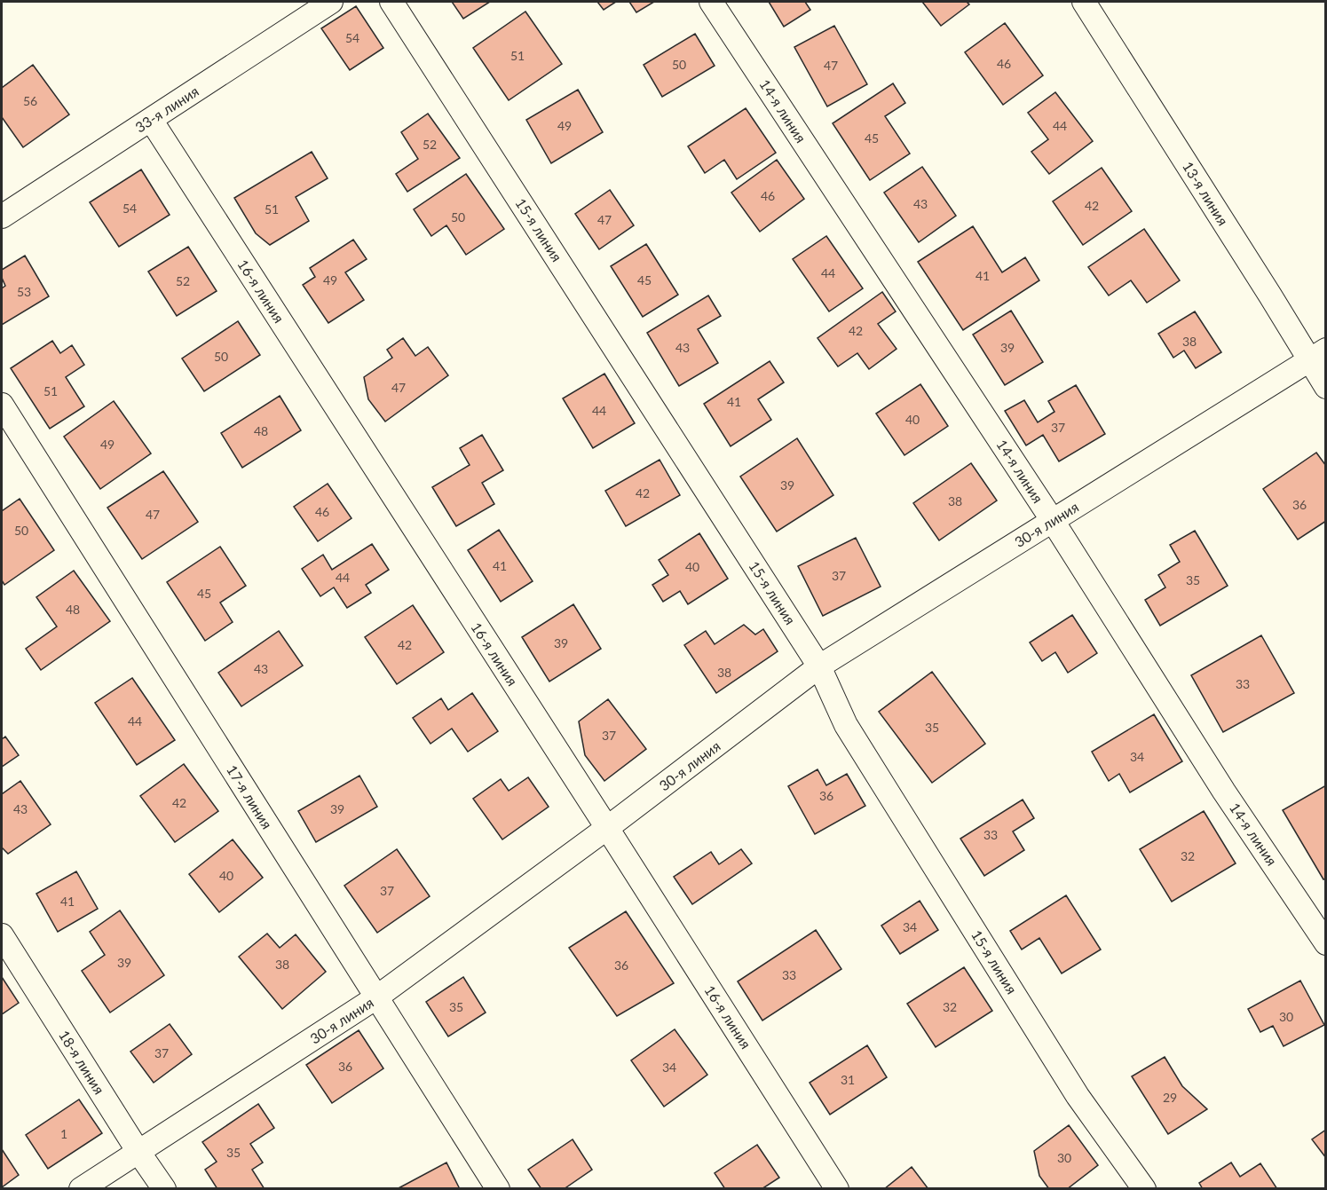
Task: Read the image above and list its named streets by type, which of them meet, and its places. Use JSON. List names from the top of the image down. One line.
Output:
{"streets":{"street":["33-я линия","14-я линия","13-я линия","15-я линия","16-я линия","30-я линия","17-я линия","18-я линия"]},"crossings":[["33-я линия","16-я линия"],["14-я линия","30-я линия"],["13-я линия","30-я линия"],["15-я линия","30-я линия"],["16-я линия","30-я линия"],["30-я линия","17-я линия"],["30-я линия","18-я линия"]],"house_numbers":["54","51","46","50","47","56","49","44","45","52","46","43","42","54","51","50","47","44","41","49","45","52","53","42","38","43","39","50","47","51","41","44","40","37","48","49","39","42","38","36","46","47","50","41","40","37","44","35","45","48","39","42","43","38","33","44","35","37","34","36","42","43","39","33","32","40","37","41","34","39","38","36","33","35","32","30","37","36","34","31","29","1","35","30"]}
